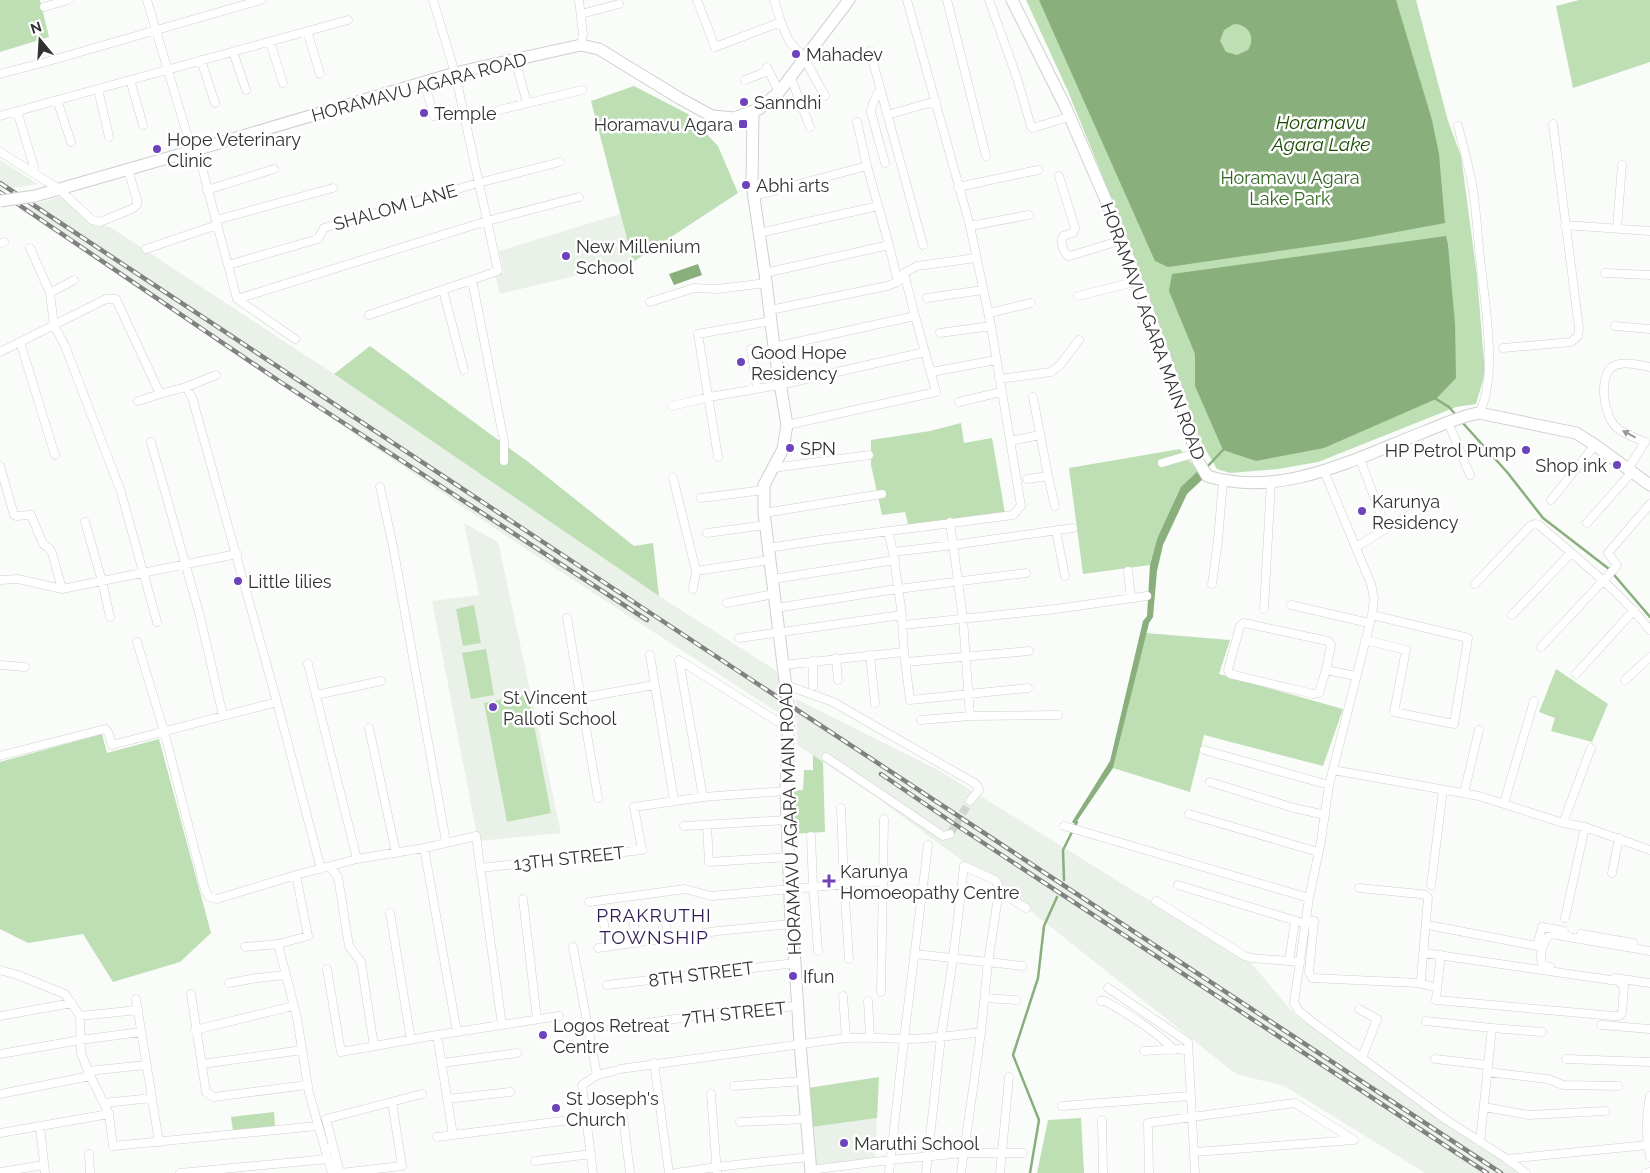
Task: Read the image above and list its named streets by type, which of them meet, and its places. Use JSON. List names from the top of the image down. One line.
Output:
{"streets":{"street":["HORAMAVU AGARA ROAD","SHALOM LANE","HORAMAVU AGARA MAIN ROAD","13TH STREET","8TH STREET","7TH STREET"]},"crossings":[["HORAMAVU AGARA ROAD","HORAMAVU AGARA MAIN ROAD"],["HORAMAVU AGARA MAIN ROAD","13TH STREET"],["HORAMAVU AGARA MAIN ROAD","8TH STREET"],["HORAMAVU AGARA MAIN ROAD","7TH STREET"]],"districts":["PRAKRUTHI TOWNSHIP"],"water":["Horamavu Agara Lake"],"parks":["Horamavu Agara Lake Park"],"places":{"other":["Mahadev","Sanndhi","Temple","Hope Veterinary Clinic","Abhi arts","New Millenium School","Good Hope Residency","SPN","HP Petrol Pump","Shop ink","Karunya Residency","Little lilies","St Vincent Palloti School","Ifun","Logos Retreat Centre","St Joseph's Church","Maruthi School"],"transit":["Horamavu Agara"],"health":["Karunya Homoeopathy Centre"]},"north":"top"}
